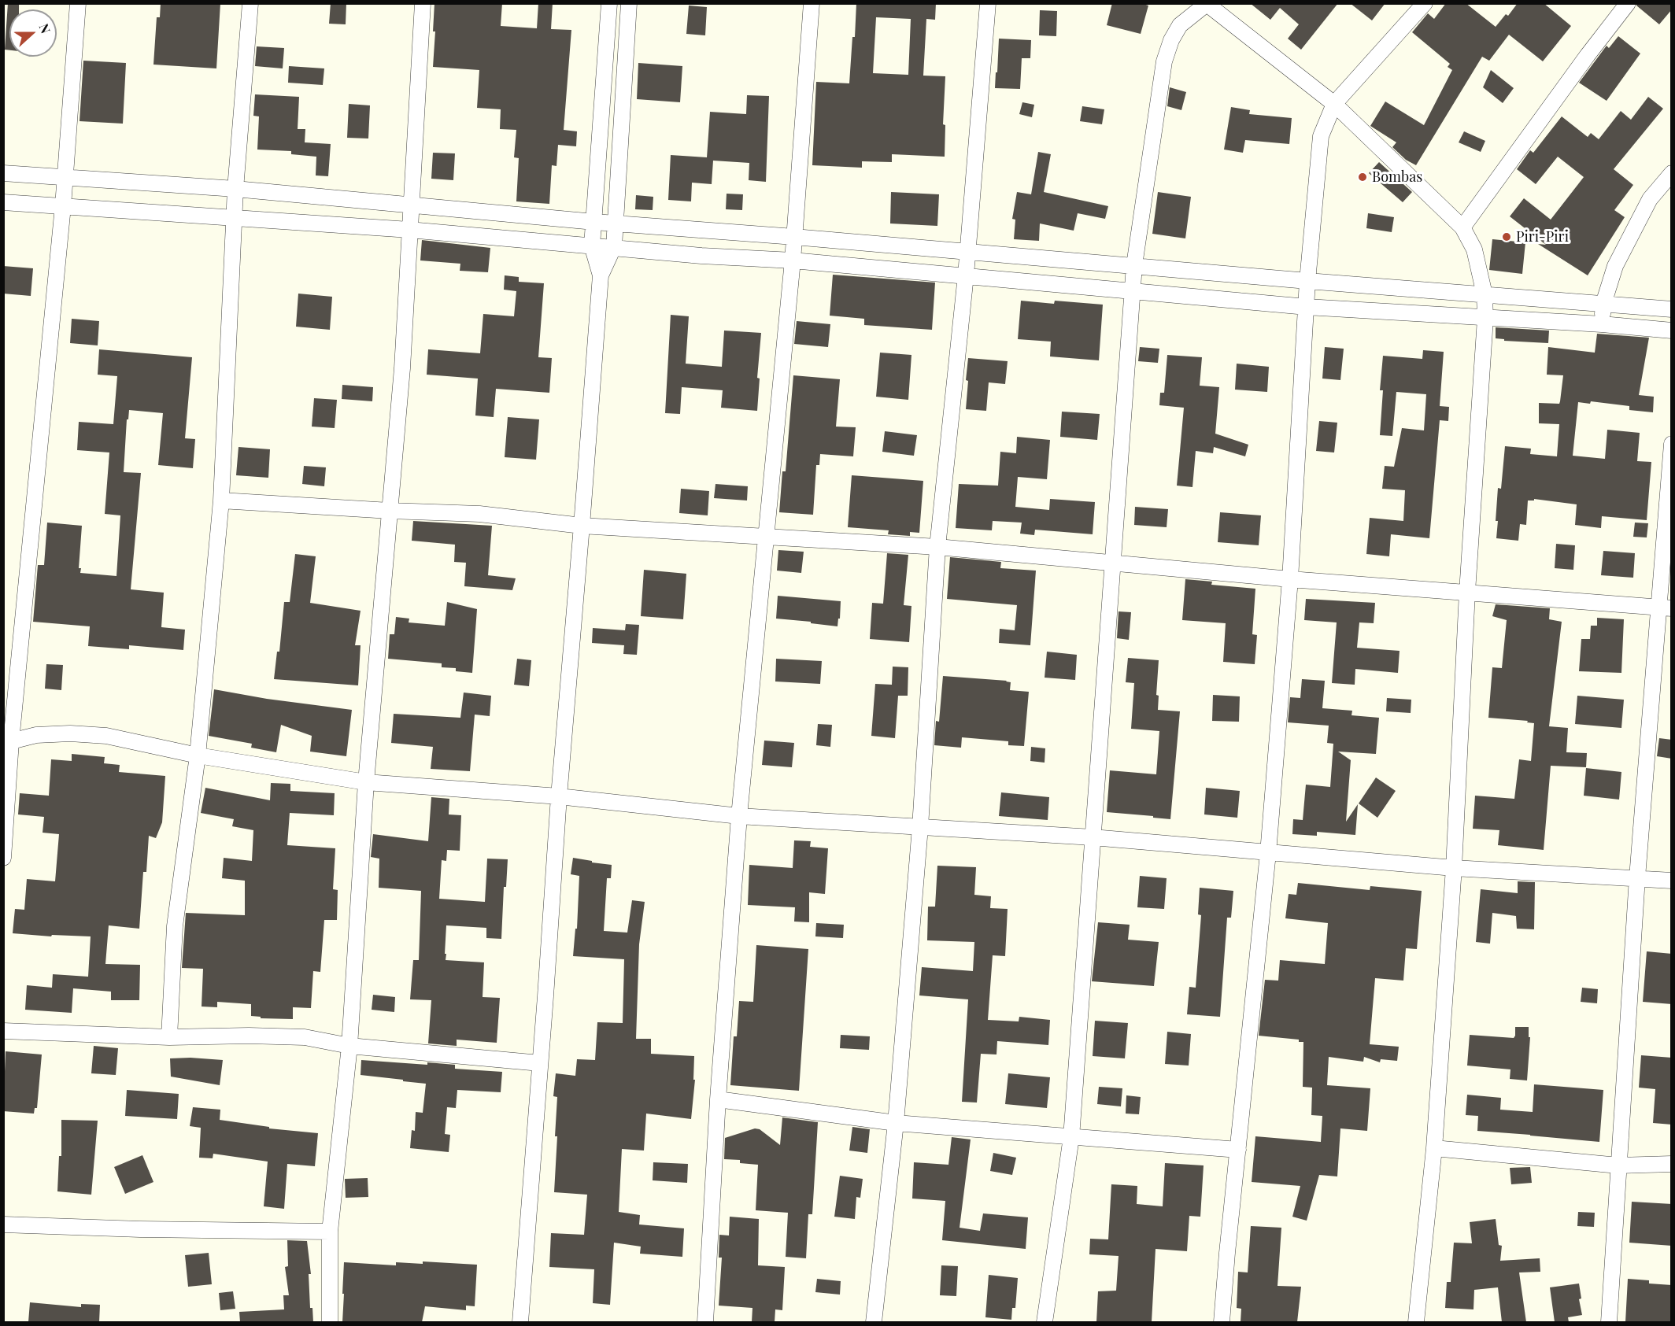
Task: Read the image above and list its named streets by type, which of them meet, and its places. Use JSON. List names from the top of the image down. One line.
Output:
{"places":["Bombas","Piri-Piri"],"north":"right"}
